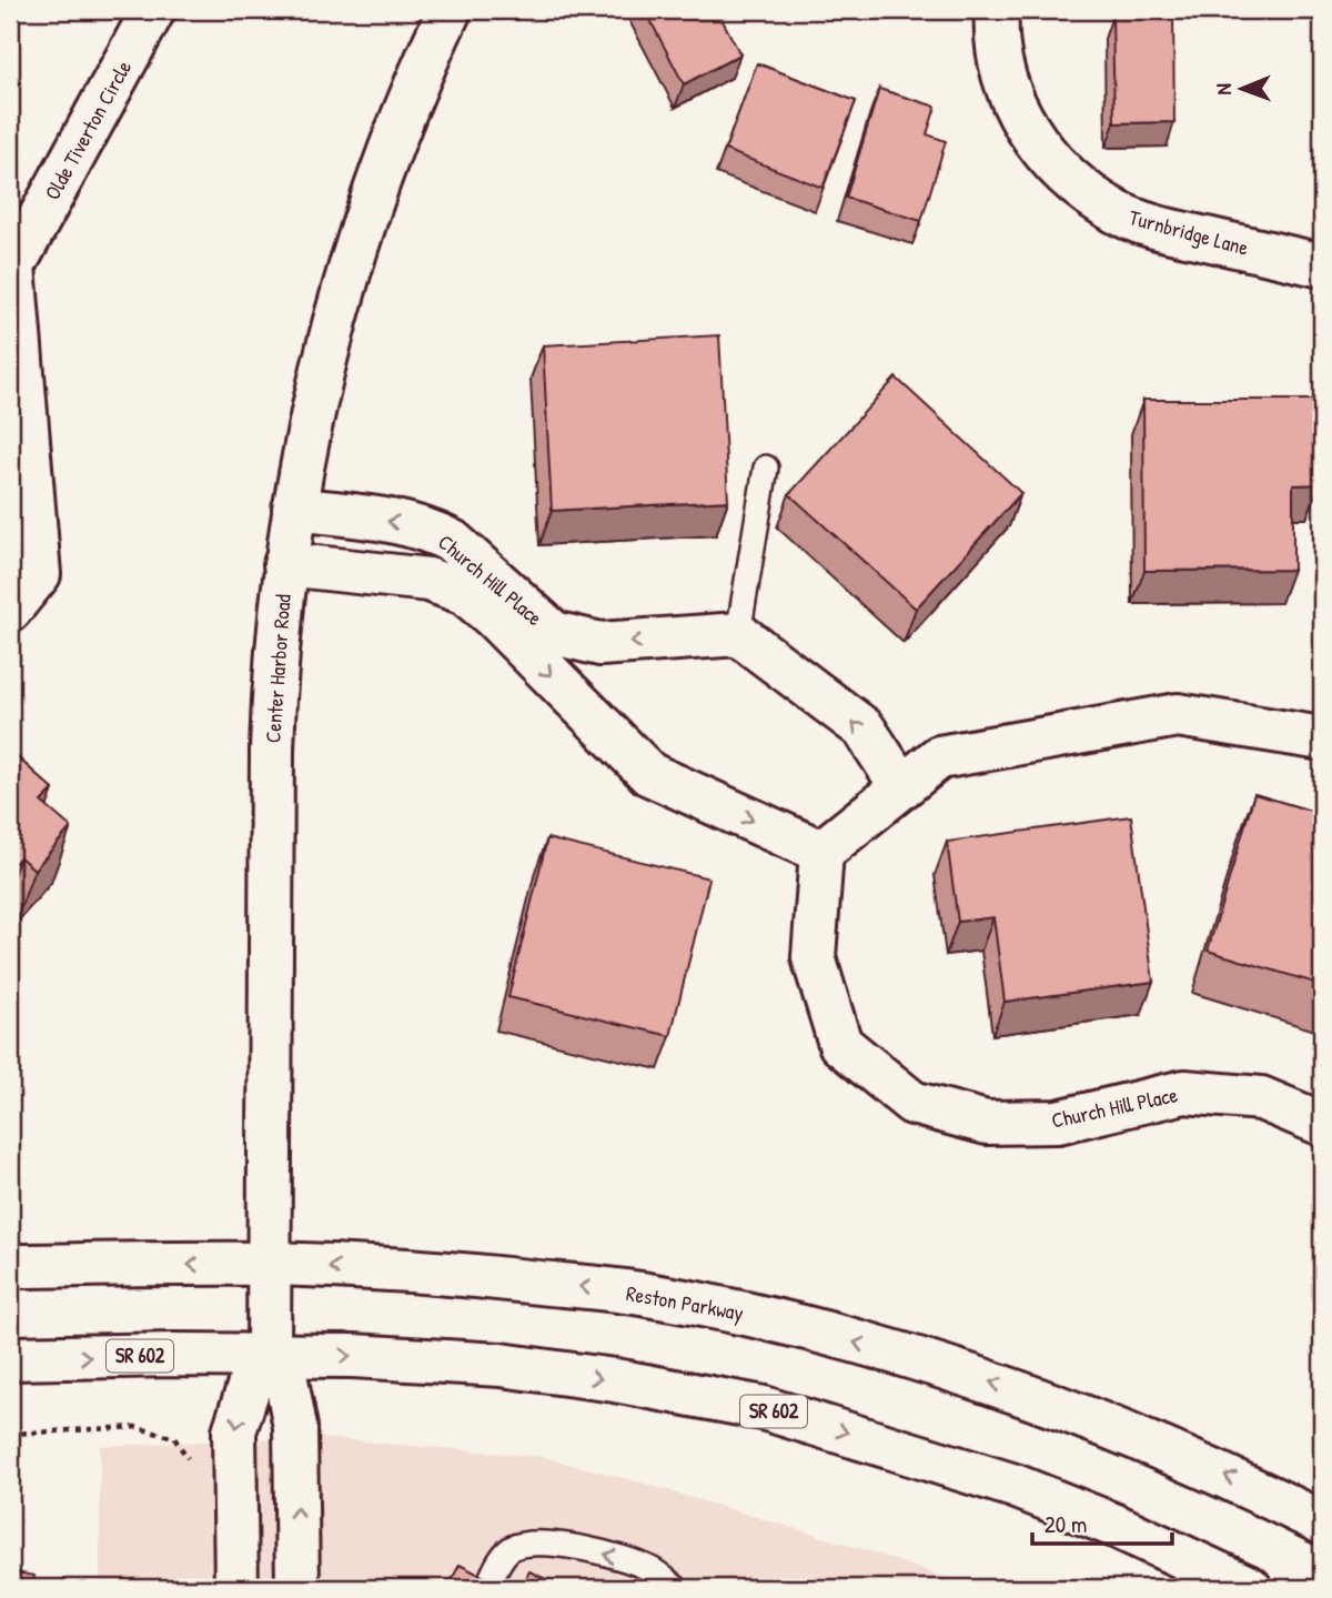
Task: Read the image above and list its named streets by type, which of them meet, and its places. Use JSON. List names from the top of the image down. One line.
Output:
{"streets":{"street":["Olde Tiverton Circle","Turnbridge Lane","Church Hill Place","Center Harbor Road","Reston Parkway","SR 602"]},"crossings":[["Church Hill Place","Center Harbor Road"],["Center Harbor Road","Reston Parkway"],["Center Harbor Road","SR 602"]],"scale_bar":"20 m","north":"left"}
